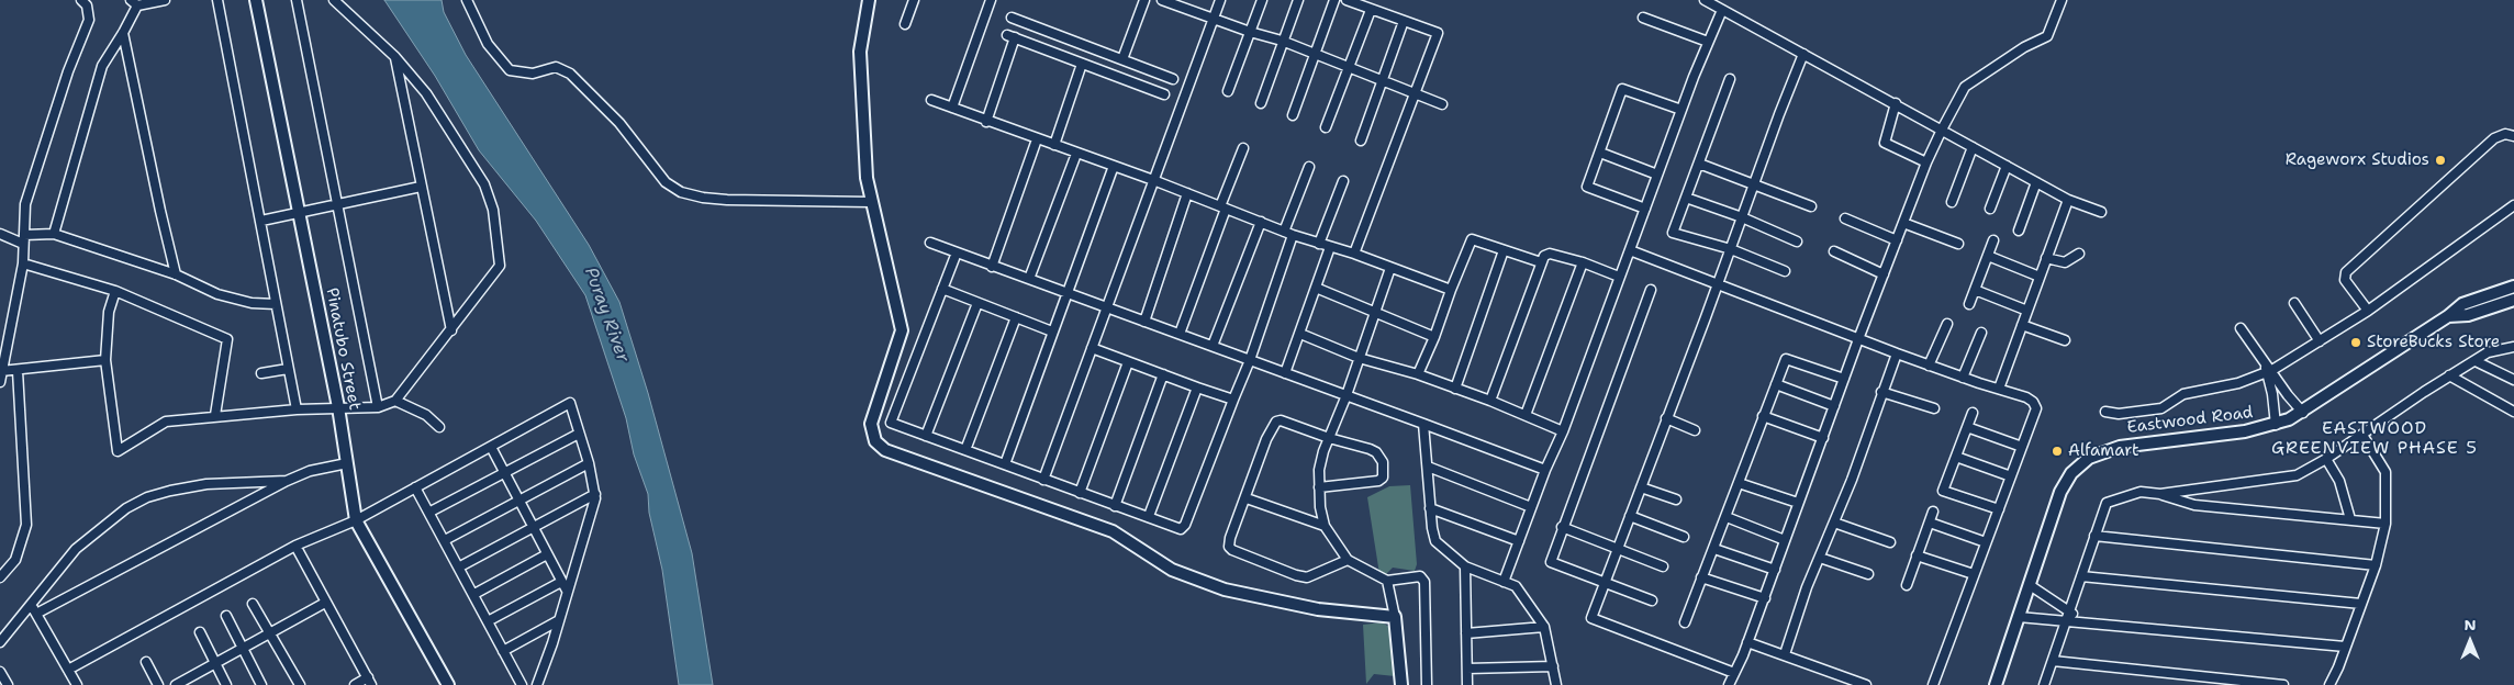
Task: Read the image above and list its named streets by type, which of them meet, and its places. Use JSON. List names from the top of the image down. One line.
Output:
{"streets":{"street":["Pinatubo Street","Eastwood Road"]},"districts":["EASTWOOD GREENVIEW PHASE 5"],"water":["Puray River"],"places":["Rageworx Studios","StoreBucks Store","Alfamart"],"north":"top"}
